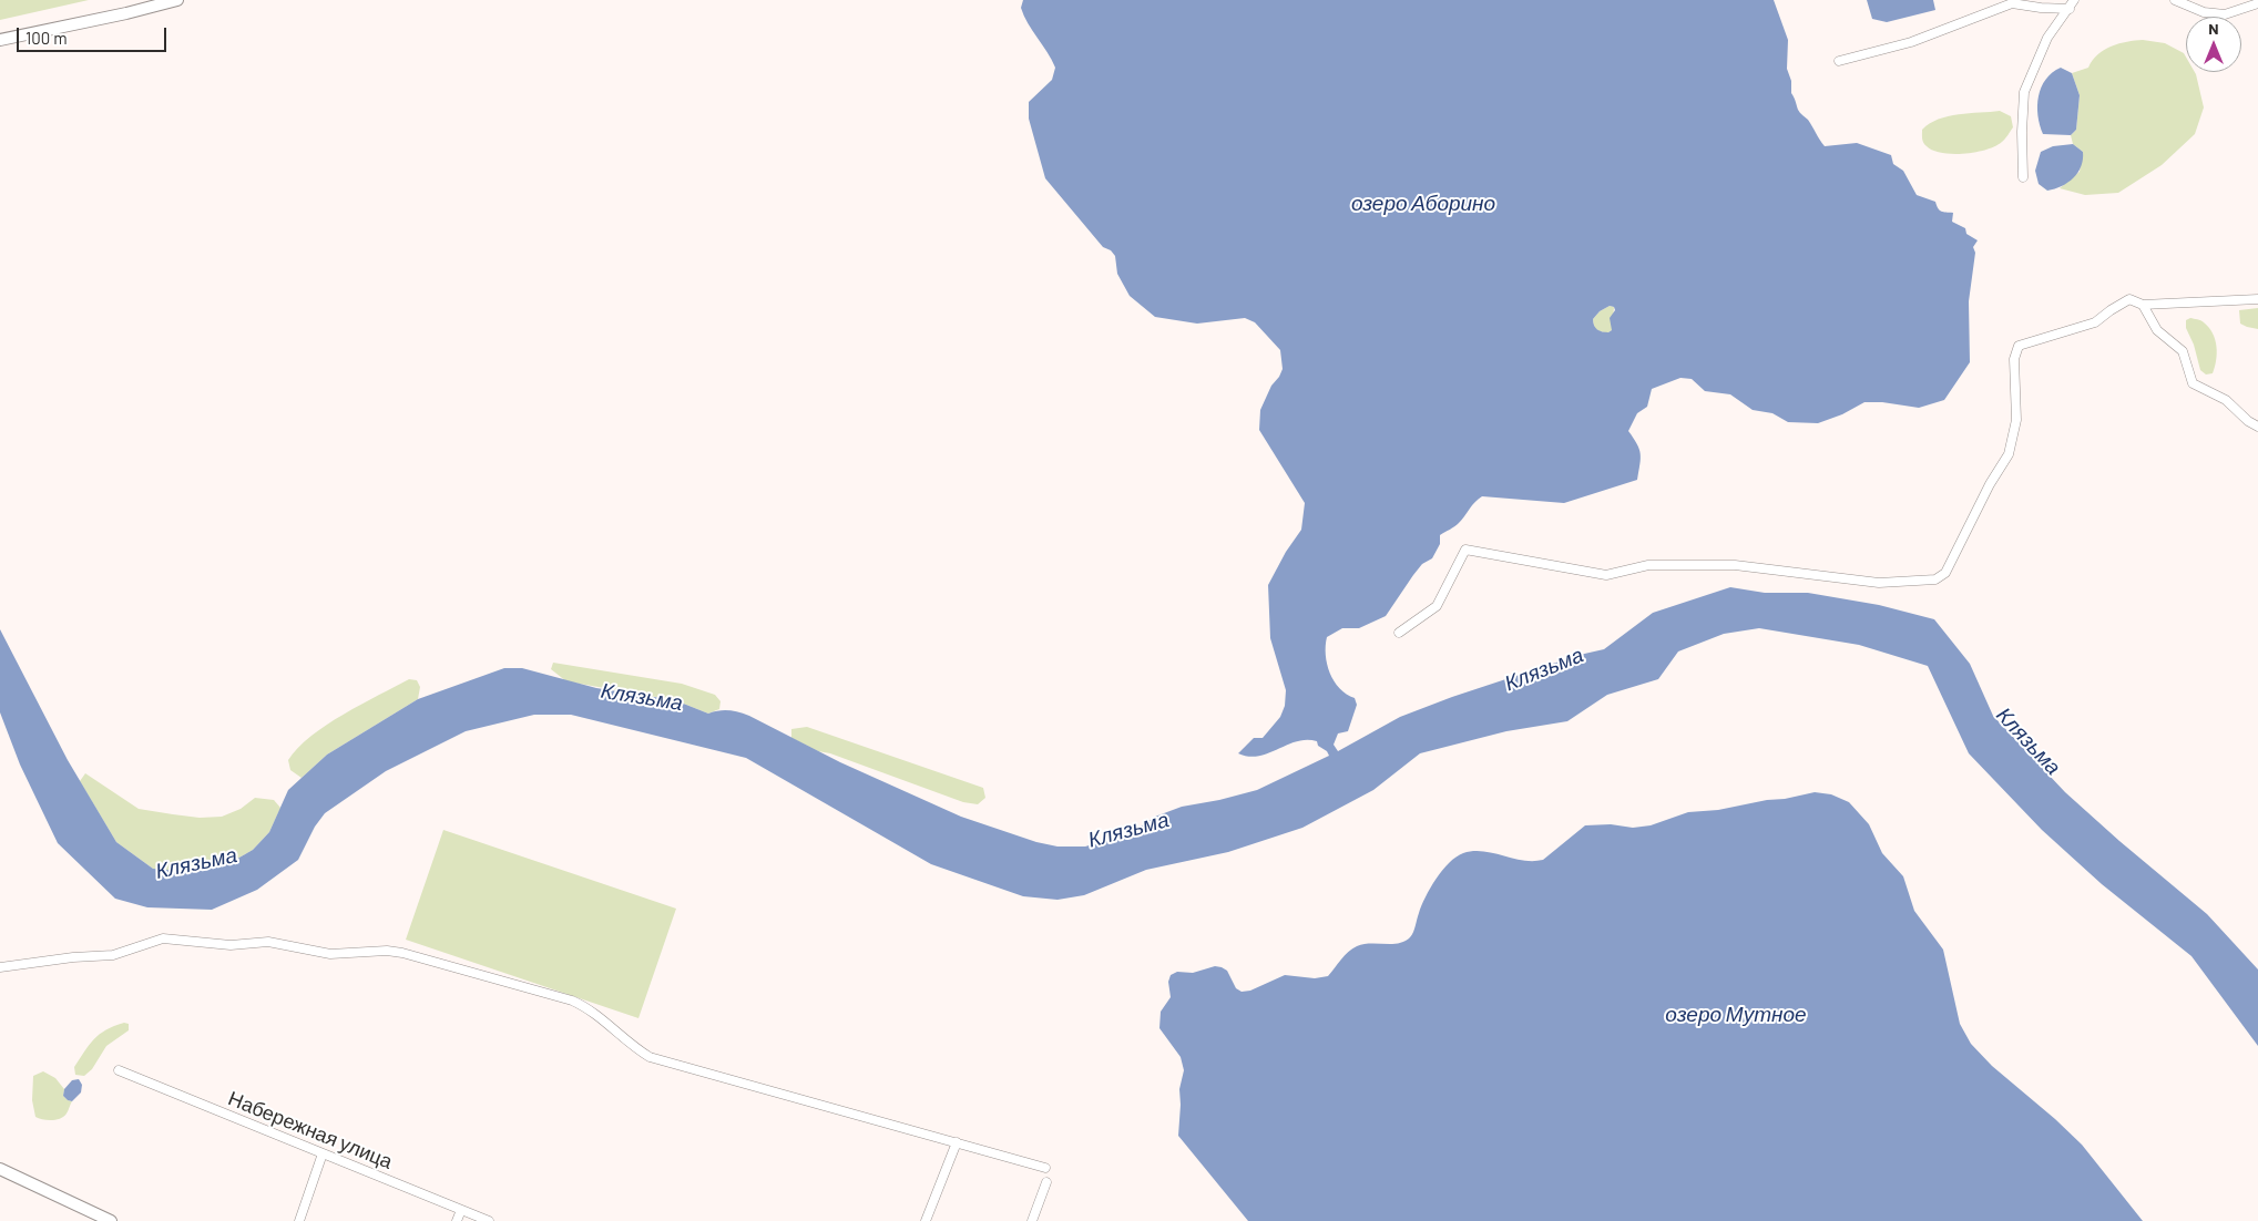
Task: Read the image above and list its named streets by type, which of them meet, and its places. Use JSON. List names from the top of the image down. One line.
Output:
{"streets":{"street":["Набережная улица"]},"water":["озеро Аборино","Клязьма","озеро Мутное"],"scale_bar":"100 m","north":"top"}
